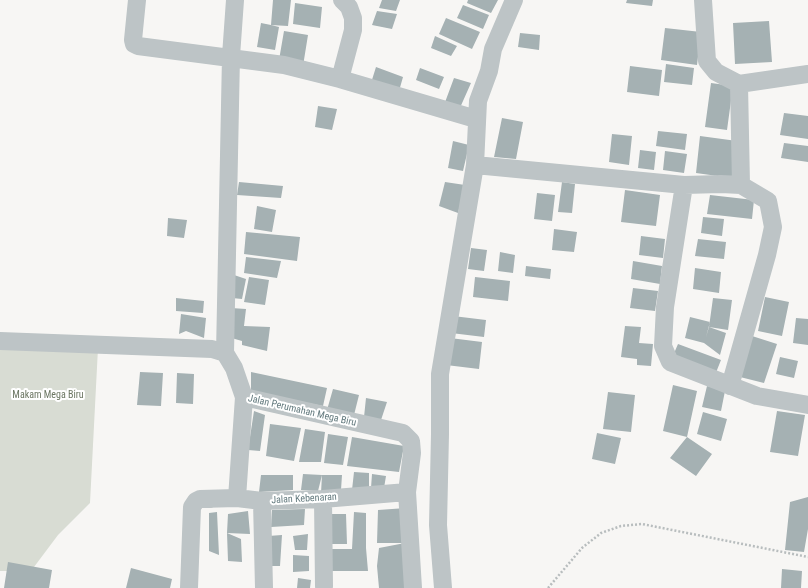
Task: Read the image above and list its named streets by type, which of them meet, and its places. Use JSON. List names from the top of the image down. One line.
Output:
{"streets":{"street":["Jalan Perumahan Mega Biru","Jalan Kebenaran"]},"crossings":[["Jalan Perumahan Mega Biru","Jalan Kebenaran"]],"parks":["Makam Mega Biru"]}
